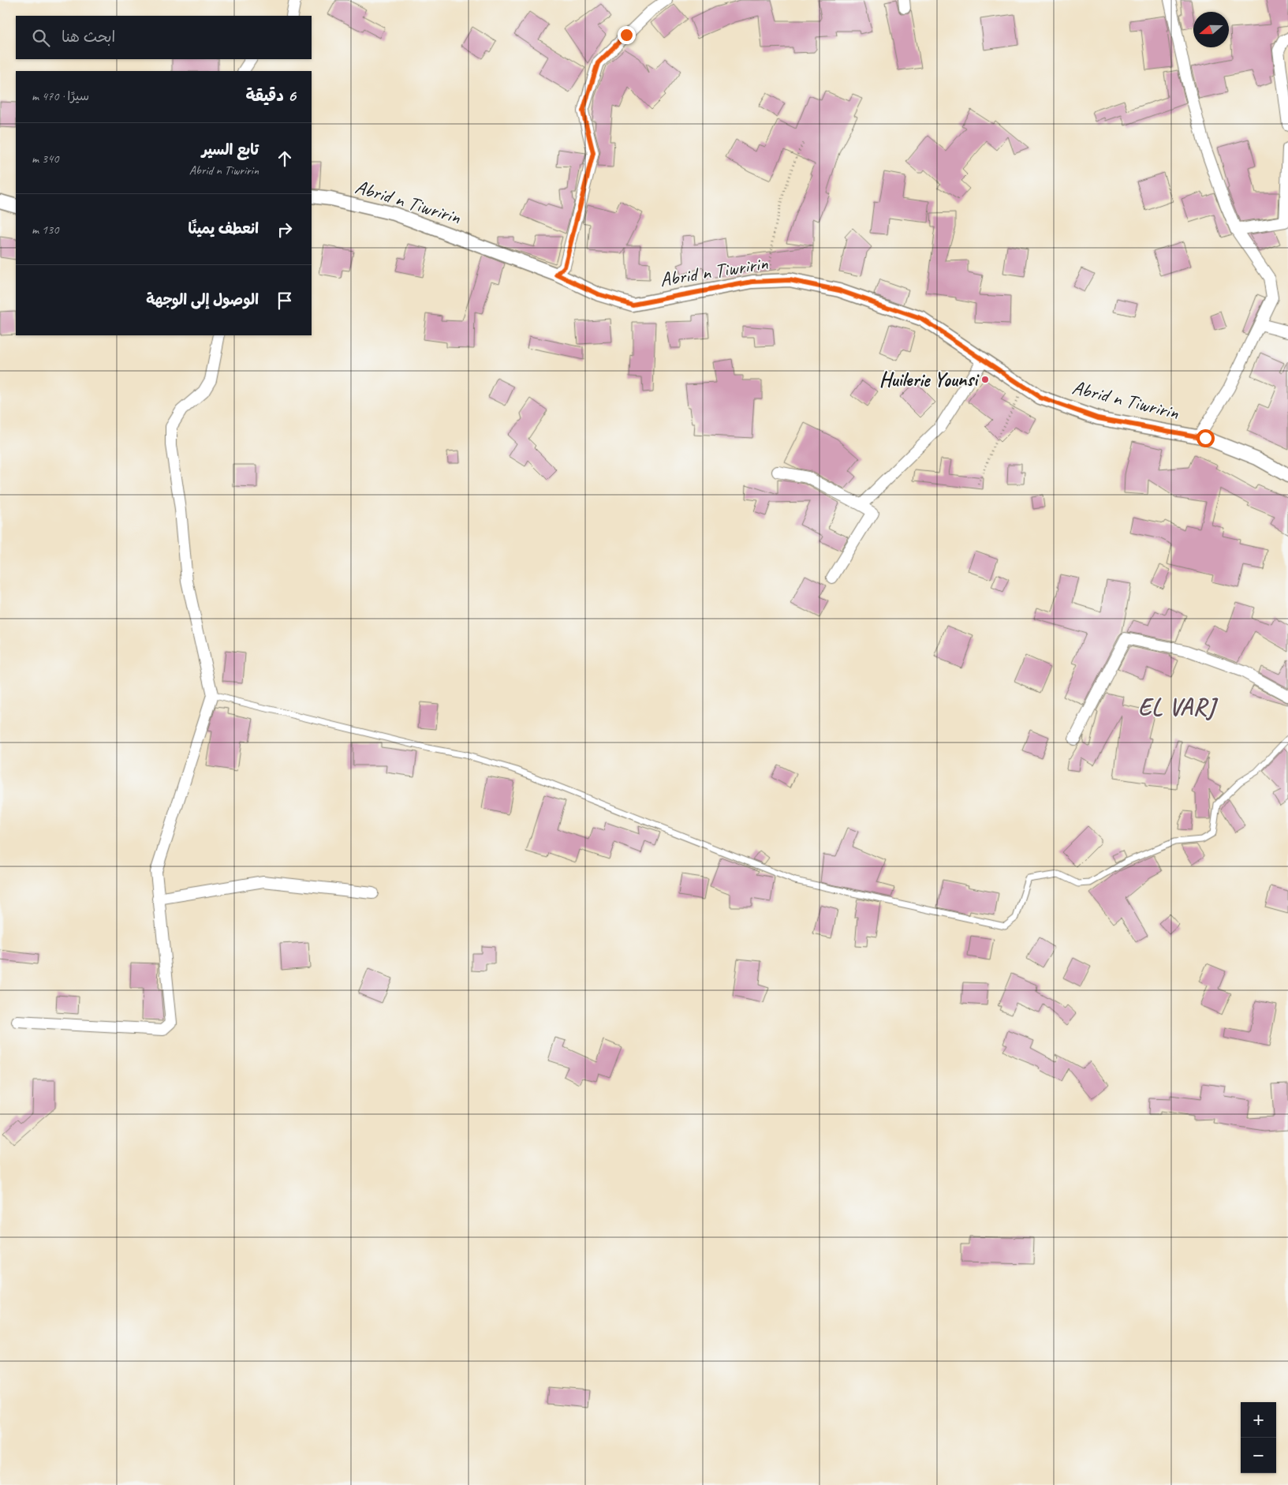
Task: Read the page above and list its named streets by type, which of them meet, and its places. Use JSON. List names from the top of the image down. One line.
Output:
{"streets":{"street":["Abrid n Tiwririn"]},"districts":["EL VARJ"],"places":["Huilerie Younsi"],"north":"left","page":{"search":"ابحث هنا","heading":["6 دقيقة","سيرًا · 470 m"],"list":[["تابع السير","Abrid n Tiwririn","340 m"],["انعطف يمينًا","130 m"],"الوصول إلى الوجهة"],"map_buttons":["+","−"]}}
